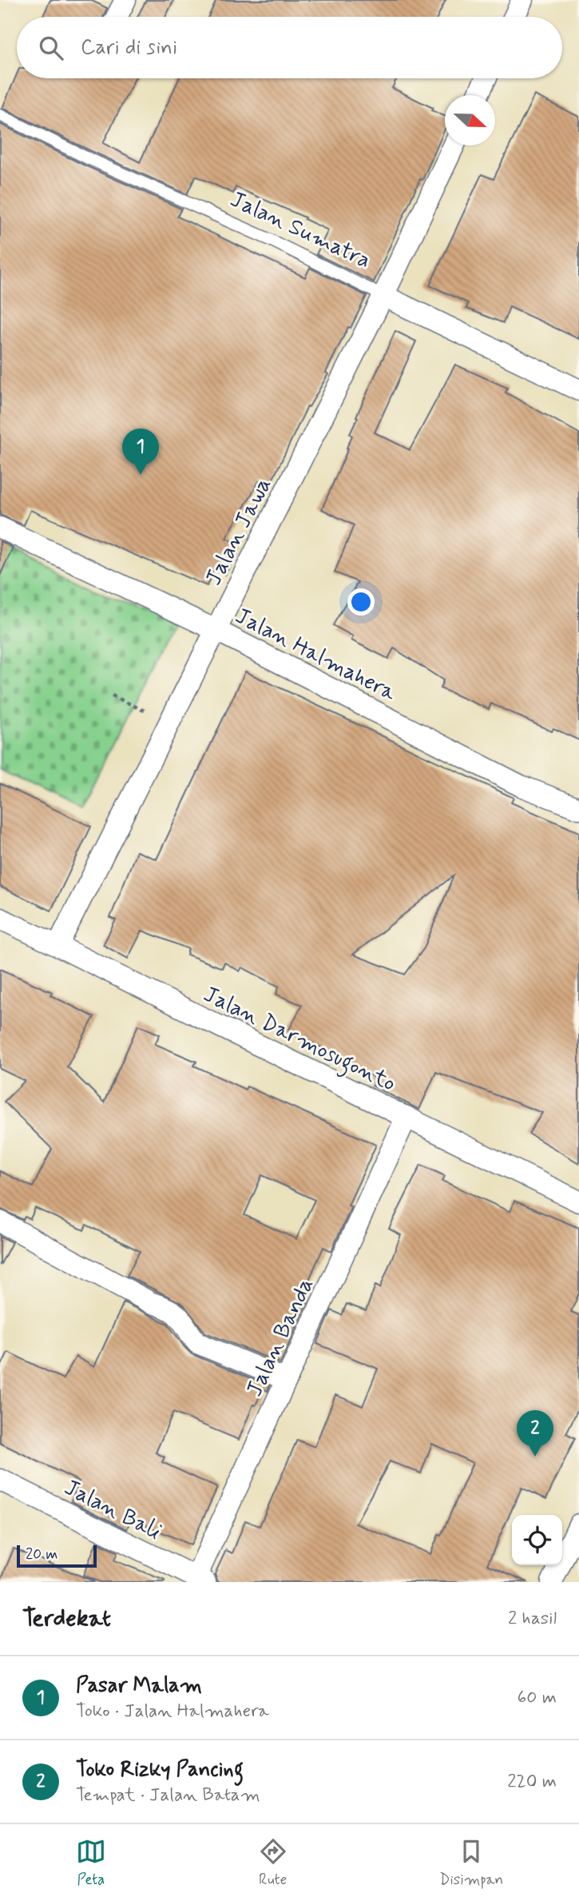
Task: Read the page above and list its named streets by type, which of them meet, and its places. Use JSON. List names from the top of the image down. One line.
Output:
{"streets":{"street":["Jalan Sumatra","Jalan Jawa","Jalan Halmahera","Jalan Darmosugonto","Jalan Banda","Jalan Bali"]},"crossings":[["Jalan Sumatra","Jalan Jawa"],["Jalan Jawa","Jalan Halmahera"],["Jalan Jawa","Jalan Darmosugonto"],["Jalan Darmosugonto","Jalan Banda"],["Jalan Banda","Jalan Bali"]],"scale_bar":"20 m","north":"right","page":{"search":"Cari di sini","pins":["1","2"],"scale":"20 m","heading":["Terdekat","2 hasil"],"list":[{"mark":"1","name":"Pasar Malam","note":"Toko · Jalan Halmahera","value":"60 m"},{"mark":"2","name":"Toko Rizky Pancing","note":"Tempat · Jalan Batam","value":"220 m"}],"nav":["Peta","Rute","Disimpan"]}}
